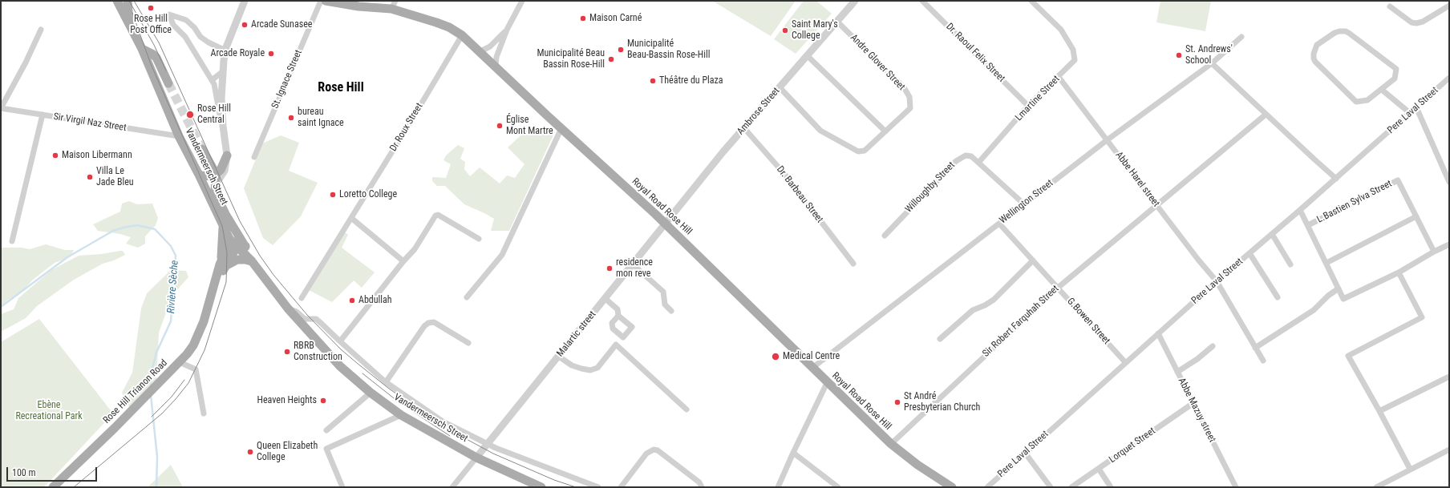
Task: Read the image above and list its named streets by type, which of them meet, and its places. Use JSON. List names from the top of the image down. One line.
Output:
{"streets":{"main road":["Vandermeersch Street","Royal Road Rose Hill","Rose Hill Trianon Road"],"street":["Dr. Raoul Felix Street","Andre Glover Street","St. Ignace Street","Lmartine Street","Pere Laval Street","Ambrose Street","Sir Virgil Naz Street","Dr Roux Street","Abbe Harel street","Willoughby Street","Dr. Barbeau Street","Wellington Street","L.Bastien Sylva Street","Sir Robert Farquhah Street","G.Bowen Street","Malartic street","Abbe Mazuy street","Lorquet Street"]},"crossings":[["Dr. Raoul Felix Street","Lmartine Street"],["Andre Glover Street","Ambrose Street"],["Lmartine Street","Abbe Harel street"],["Lmartine Street","Willoughby Street"],["Pere Laval Street","Abbe Harel street"],["Pere Laval Street","G.Bowen Street"],["Pere Laval Street","Abbe Mazuy street"],["Ambrose Street","Dr. Barbeau Street"],["Ambrose Street","Royal Road Rose Hill"],["Ambrose Street","Malartic street"],["Sir Virgil Naz Street","Vandermeersch Street"],["Dr Roux Street","Royal Road Rose Hill"],["Vandermeersch Street","Malartic street"],["Vandermeersch Street","Rose Hill Trianon Road"],["Abbe Harel street","Wellington Street"],["Abbe Harel street","Sir Robert Farquhah Street"],["Willoughby Street","Wellington Street"],["Wellington Street","Royal Road Rose Hill"],["Wellington Street","G.Bowen Street"],["Royal Road Rose Hill","Sir Robert Farquhah Street"],["Royal Road Rose Hill","Malartic street"],["Sir Robert Farquhah Street","G.Bowen Street"],["Abbe Mazuy street","Lorquet Street"]],"districts":["Rose Hill"],"water":["Rivière Sèche"],"parks":["Ebène Recreational Park"],"places":["Rose Hill Post Office","Maison Carné","Arcade Sunasee","Saint Mary's College","Municipalité Beau-Bassin Rose-Hill","Arcade Royale","St. Andrews' School","Municipalité Beau Bassin Rose-Hill","Théâtre du Plaza","Rose Hill Central","bureau saint Ignace","Église Mont Martre","Maison Libermann","Villa Le Jade Bleu","Loretto College","residence mon reve","Abdullah","RBRB Construction","Medical Centre","Heaven Heights","St André Presbyterian Church","Queen Elizabeth College"],"scale_bar":"100 m"}
